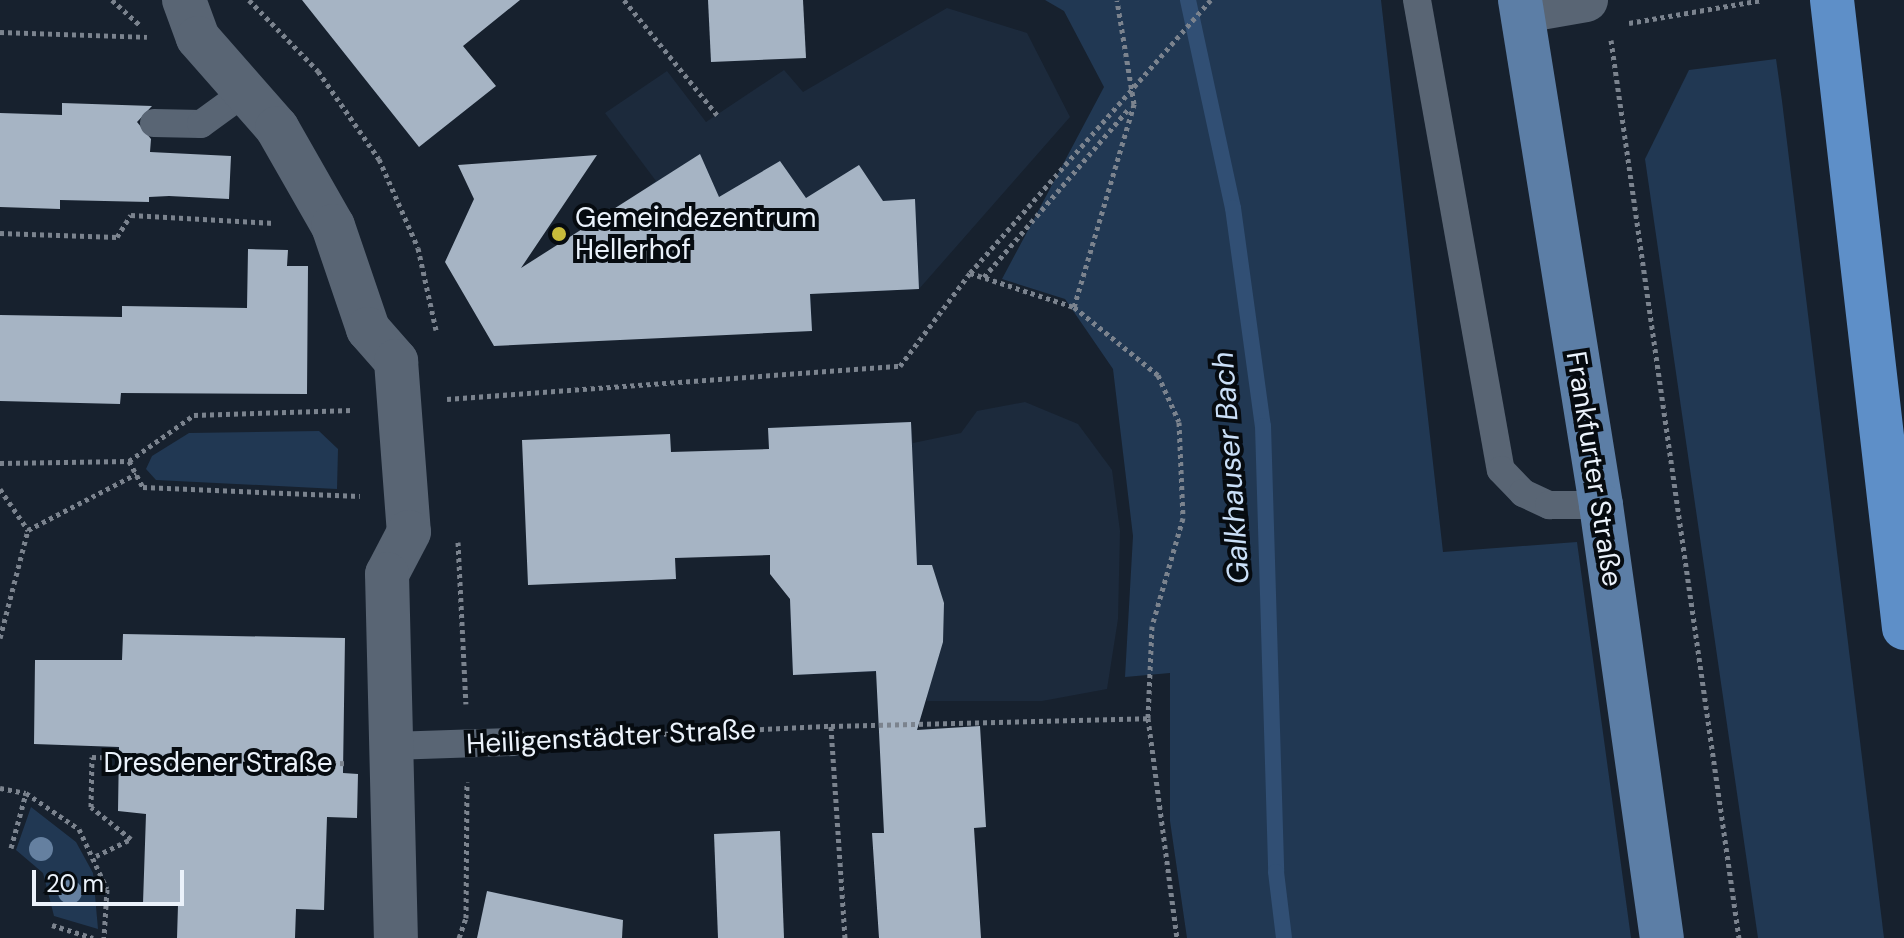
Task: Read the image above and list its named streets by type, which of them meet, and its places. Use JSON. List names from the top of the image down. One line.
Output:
{"streets":{"main road":["Frankfurter Straße"],"lane":["Heiligenstädter Straße"],"path":["Dresdener Straße"]},"crossings":[["Heiligenstädter Straße","Dresdener Straße"]],"water":["Galkhauser Bach"],"places":["Gemeindezentrum Hellerhof"],"scale_bar":"20 m"}
